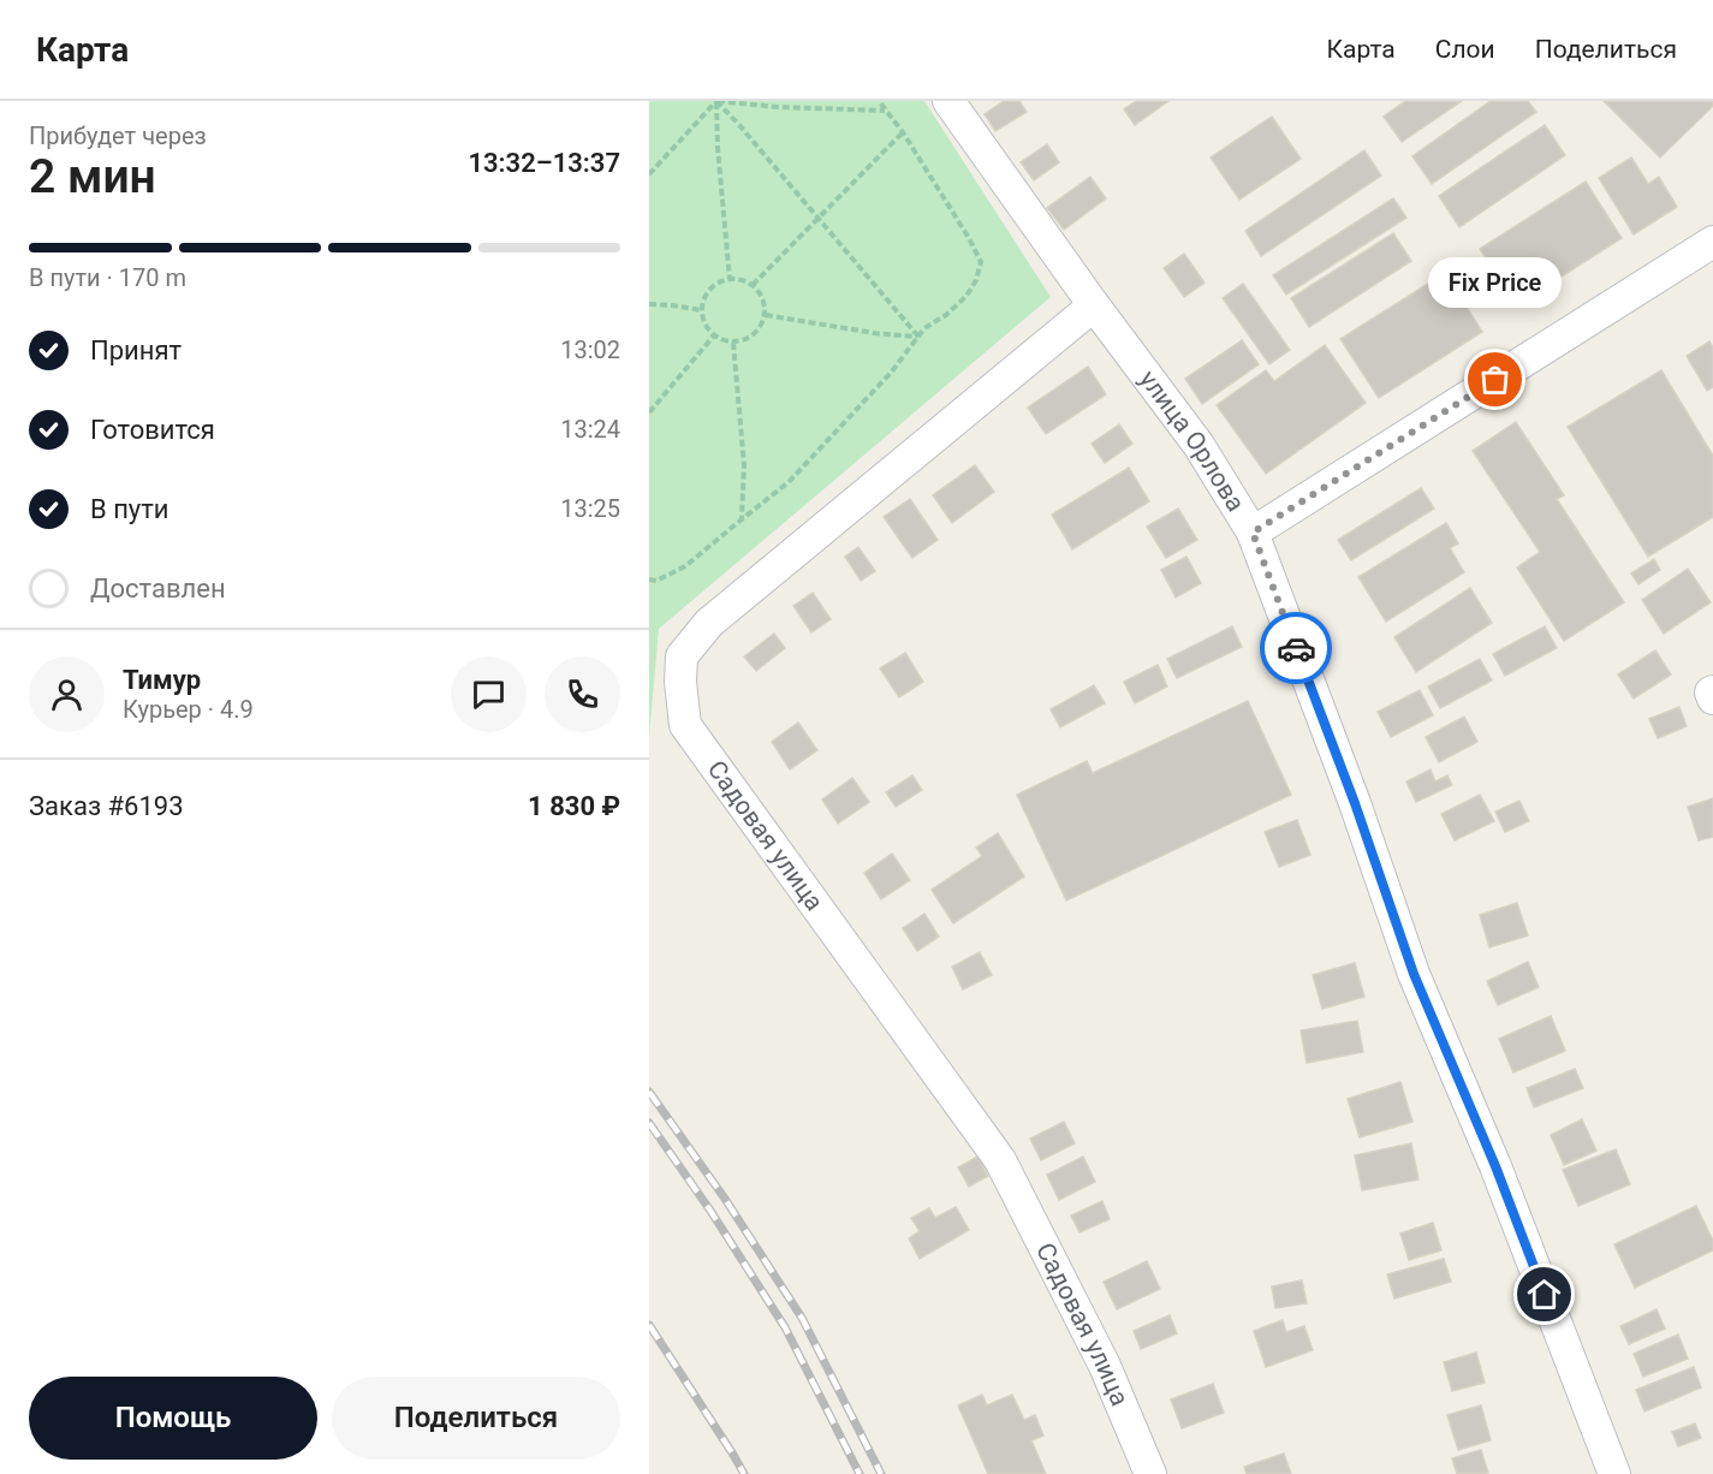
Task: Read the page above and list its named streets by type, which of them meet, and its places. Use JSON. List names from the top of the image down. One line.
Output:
{"streets":{"street":["улица Орлова","Садовая улица"]},"crossings":[["улица Орлова","Садовая улица"]],"places":["Fix Price"],"page":{"header":"Карта","nav":["Карта","Слои","Поделиться"],"heading":["2 мин","Прибудет через","13:32–13:37"],"panel":["Тимур","Курьер · 4.9","Заказ #6193","1 830 ₽"],"bar":"В пути · 170 m","bubble":"Fix Price","list":[["Принят","13:02"],["Готовится","13:24"],["В пути","13:25"],"Доставлен"],"buttons":["Помощь","Поделиться"]}}
